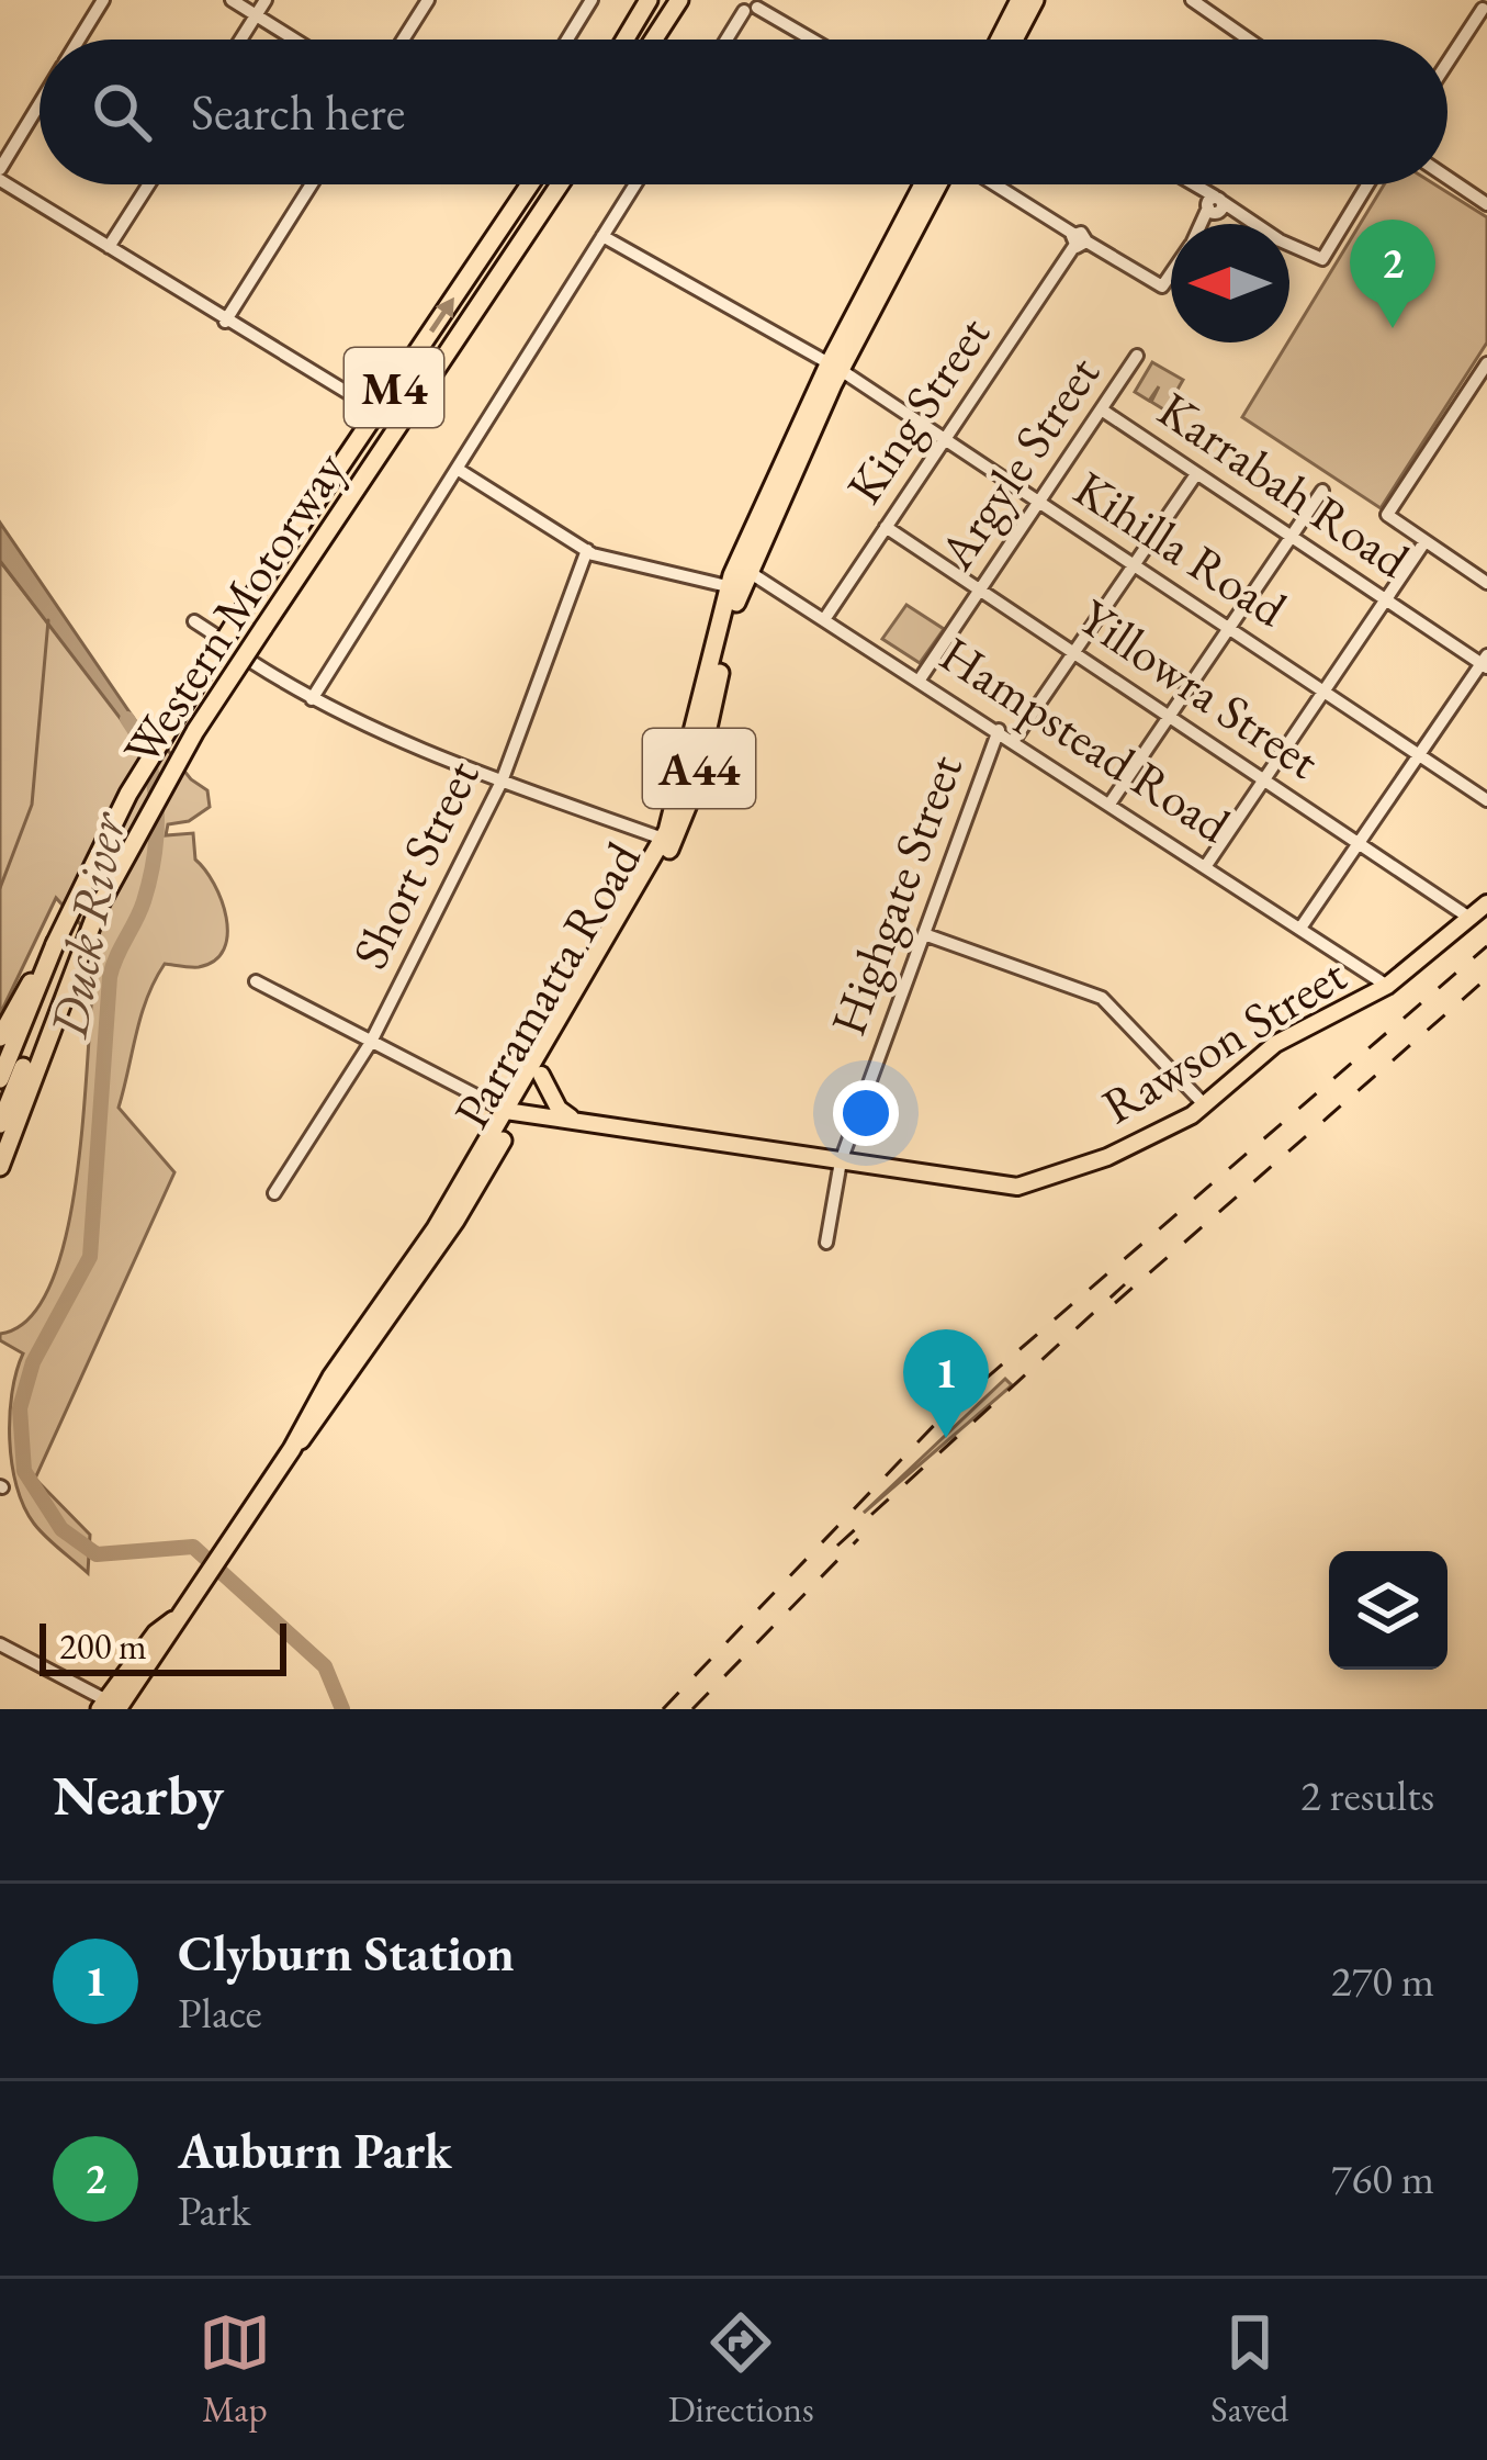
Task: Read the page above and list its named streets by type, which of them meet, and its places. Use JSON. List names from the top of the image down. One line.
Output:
{"streets":{"highway":["M4","Western Motorway","A44","Parramatta Road"],"main road":["Rawson Street"],"street":["King Street","Argyle Street","Karrabah Road","Kihilla Road","Yillowra Street","Hampstead Road","Short Street","Highgate Street"]},"crossings":[["M4","Western Motorway"],["King Street","Kihilla Road"],["King Street","Yillowra Street"],["King Street","Hampstead Road"],["Argyle Street","Karrabah Road"],["Argyle Street","Kihilla Road"],["Argyle Street","Yillowra Street"],["Argyle Street","Hampstead Road"],["Kihilla Road","Parramatta Road"],["Yillowra Street","Rawson Street"],["Hampstead Road","Highgate Street"],["Hampstead Road","Parramatta Road"],["Hampstead Road","Rawson Street"],["Highgate Street","Rawson Street"],["Parramatta Road","Rawson Street"]],"water":["Duck River"],"scale_bar":"200 m","north":"left","page":{"search":"Search here","pins":["2","1"],"scale":"200 m","heading":["Nearby","2 results"],"list":[{"mark":"1","name":"Clyburn Station","note":"Place","value":"270 m"},{"mark":"2","name":"Auburn Park","note":"Park","value":"760 m"}],"nav":["Map","Directions","Saved"]}}
